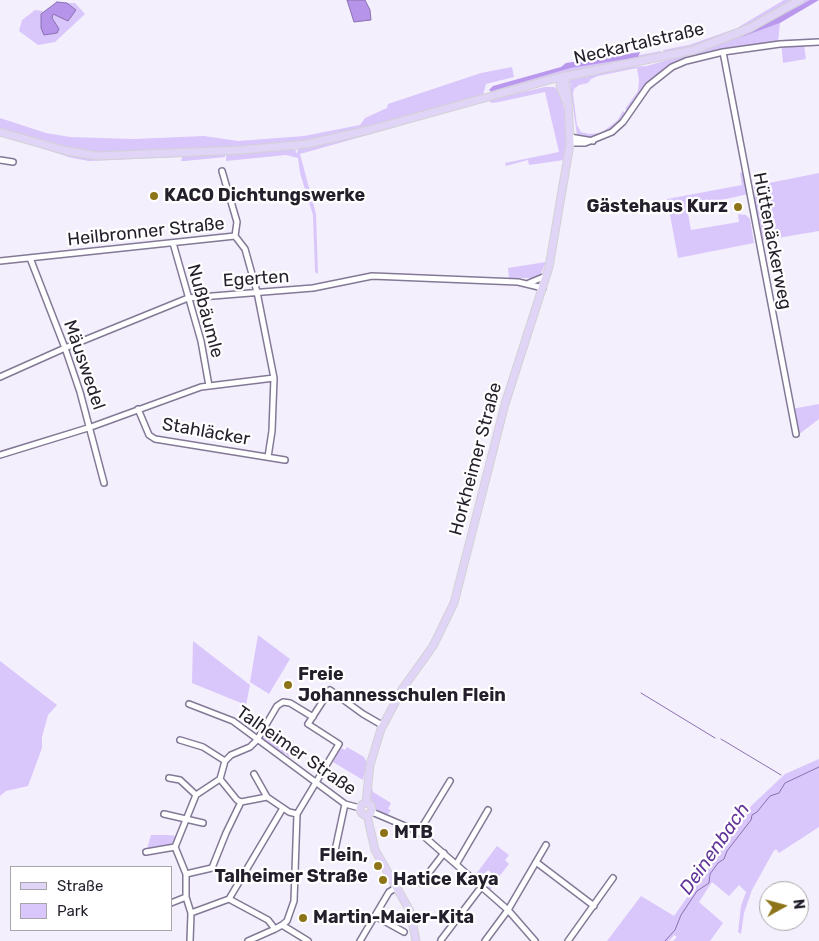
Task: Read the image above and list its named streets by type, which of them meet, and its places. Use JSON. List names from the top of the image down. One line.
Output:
{"streets":{"main road":["Neckartalstraße","Horkheimer Straße"],"street":["Heilbronner Straße","Hüttenäckerweg","Egerten","Nußbäumle","Mäuswedel","Stahläcker","Talheimer Straße"]},"crossings":[["Neckartalstraße","Horkheimer Straße"],["Heilbronner Straße","Egerten"],["Heilbronner Straße","Nußbäumle"],["Heilbronner Straße","Mäuswedel"],["Heilbronner Straße","Stahläcker"],["Egerten","Nußbäumle"],["Egerten","Mäuswedel"],["Egerten","Horkheimer Straße"]],"water":["Deinenbach"],"places":["KACO Dichtungswerke","Gästehaus Kurz","Freie Johannesschulen Flein","MTB","Flein, Talheimer Straße","Hatice Kaya","Martin-Maier-Kita"],"legend":["Straße","Park"],"north":"right"}
